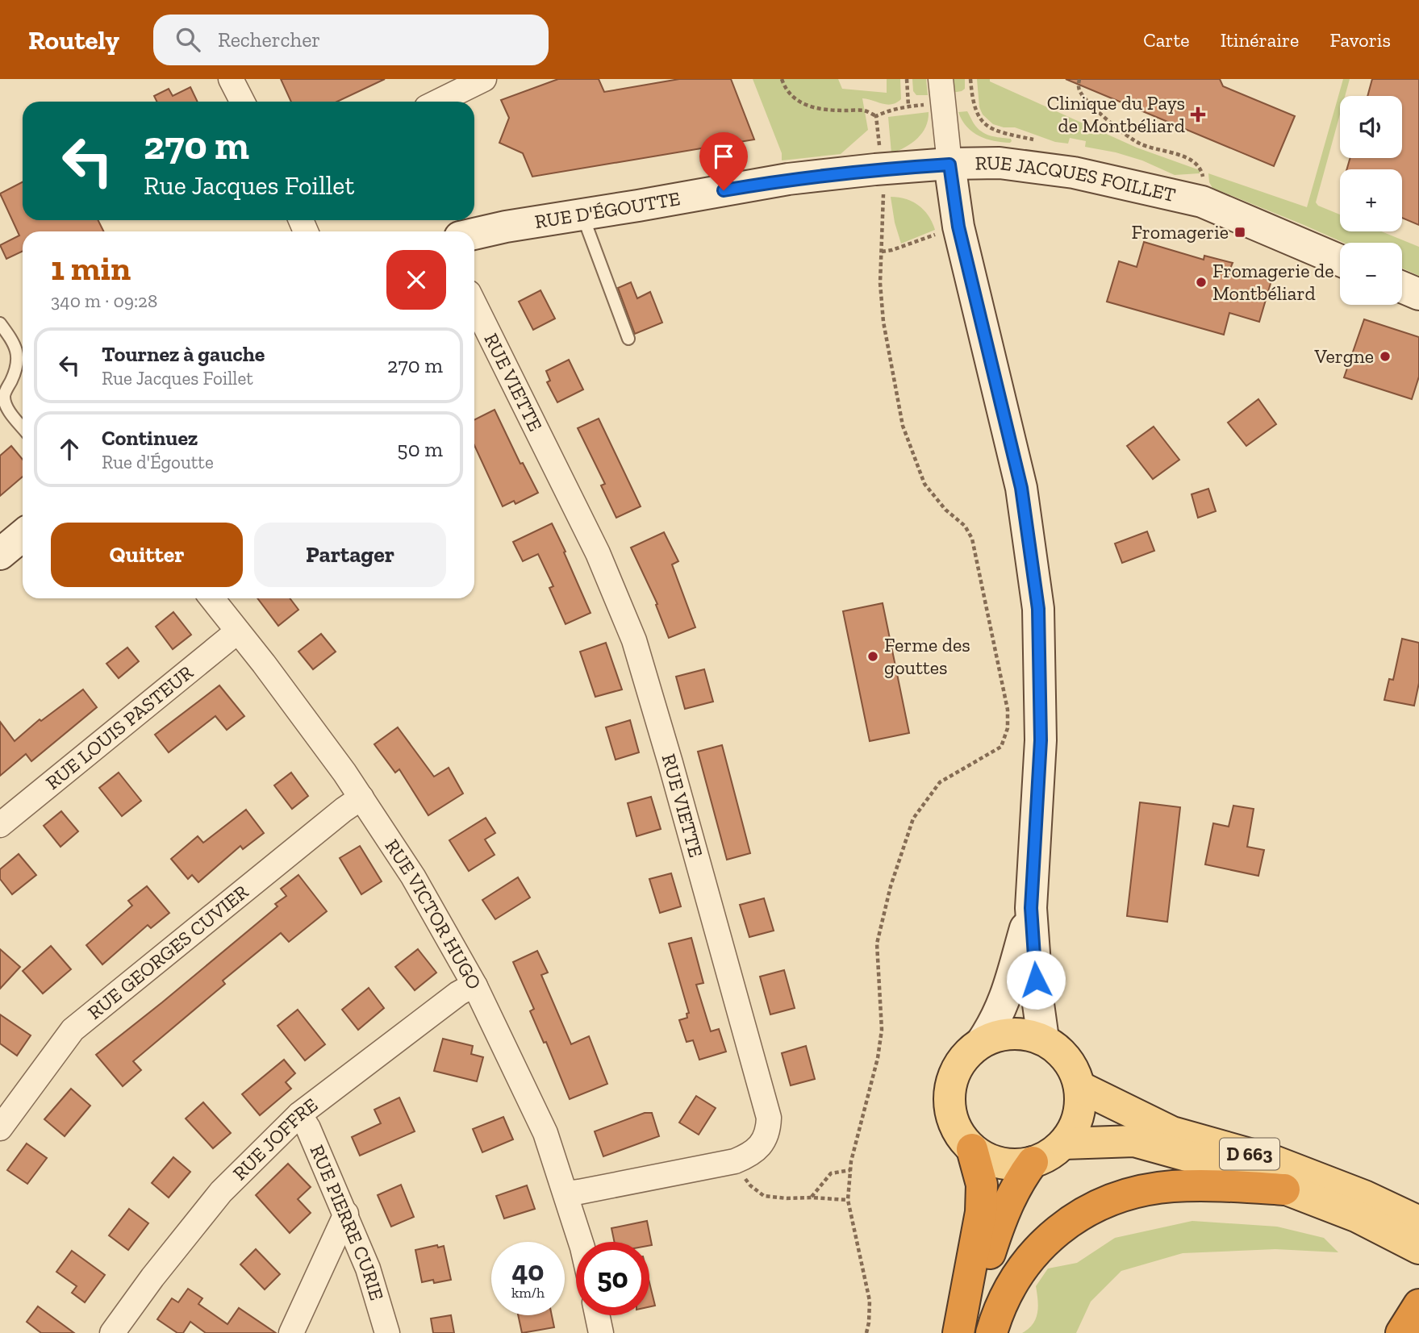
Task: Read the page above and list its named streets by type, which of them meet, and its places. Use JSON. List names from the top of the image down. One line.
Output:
{"streets":{"main road":["RUE JACQUES FOILLET","RUE D'ÉGOUTTE","D 663"],"street":["RUE VIETTE","RUE LOUIS PASTEUR","RUE VICTOR HUGO","RUE GEORGES CUVIER","RUE JOFFRE","RUE PIERRE CURIE"]},"crossings":[["RUE JACQUES FOILLET","RUE D'ÉGOUTTE"],["RUE VIETTE","RUE VICTOR HUGO"],["RUE LOUIS PASTEUR","RUE VICTOR HUGO"],["RUE VICTOR HUGO","RUE GEORGES CUVIER"],["RUE VICTOR HUGO","RUE JOFFRE"],["RUE JOFFRE","RUE PIERRE CURIE"]],"places":{"health":["Clinique du Pays de Montbéliard"],"transit":["Fromagerie"],"other":["Fromagerie de Montbéliard","Vergne","Ferme des gouttes"]},"page":{"header":"Routely","search":"Rechercher","nav":["Carte","Itinéraire","Favoris"],"map_buttons":["+","−"],"turn":["270 m","Rue Jacques Foillet"],"heading":["1 min","340 m · 09:28"],"list":[{"name":"Tournez à gauche","note":"Rue Jacques Foillet","value":"270 m"},{"name":"Continuez","note":"Rue d'Égoutte","value":"50 m"}],"buttons":["Quitter","Partager"],"speed":"40 km/h","limit":"50"}}
